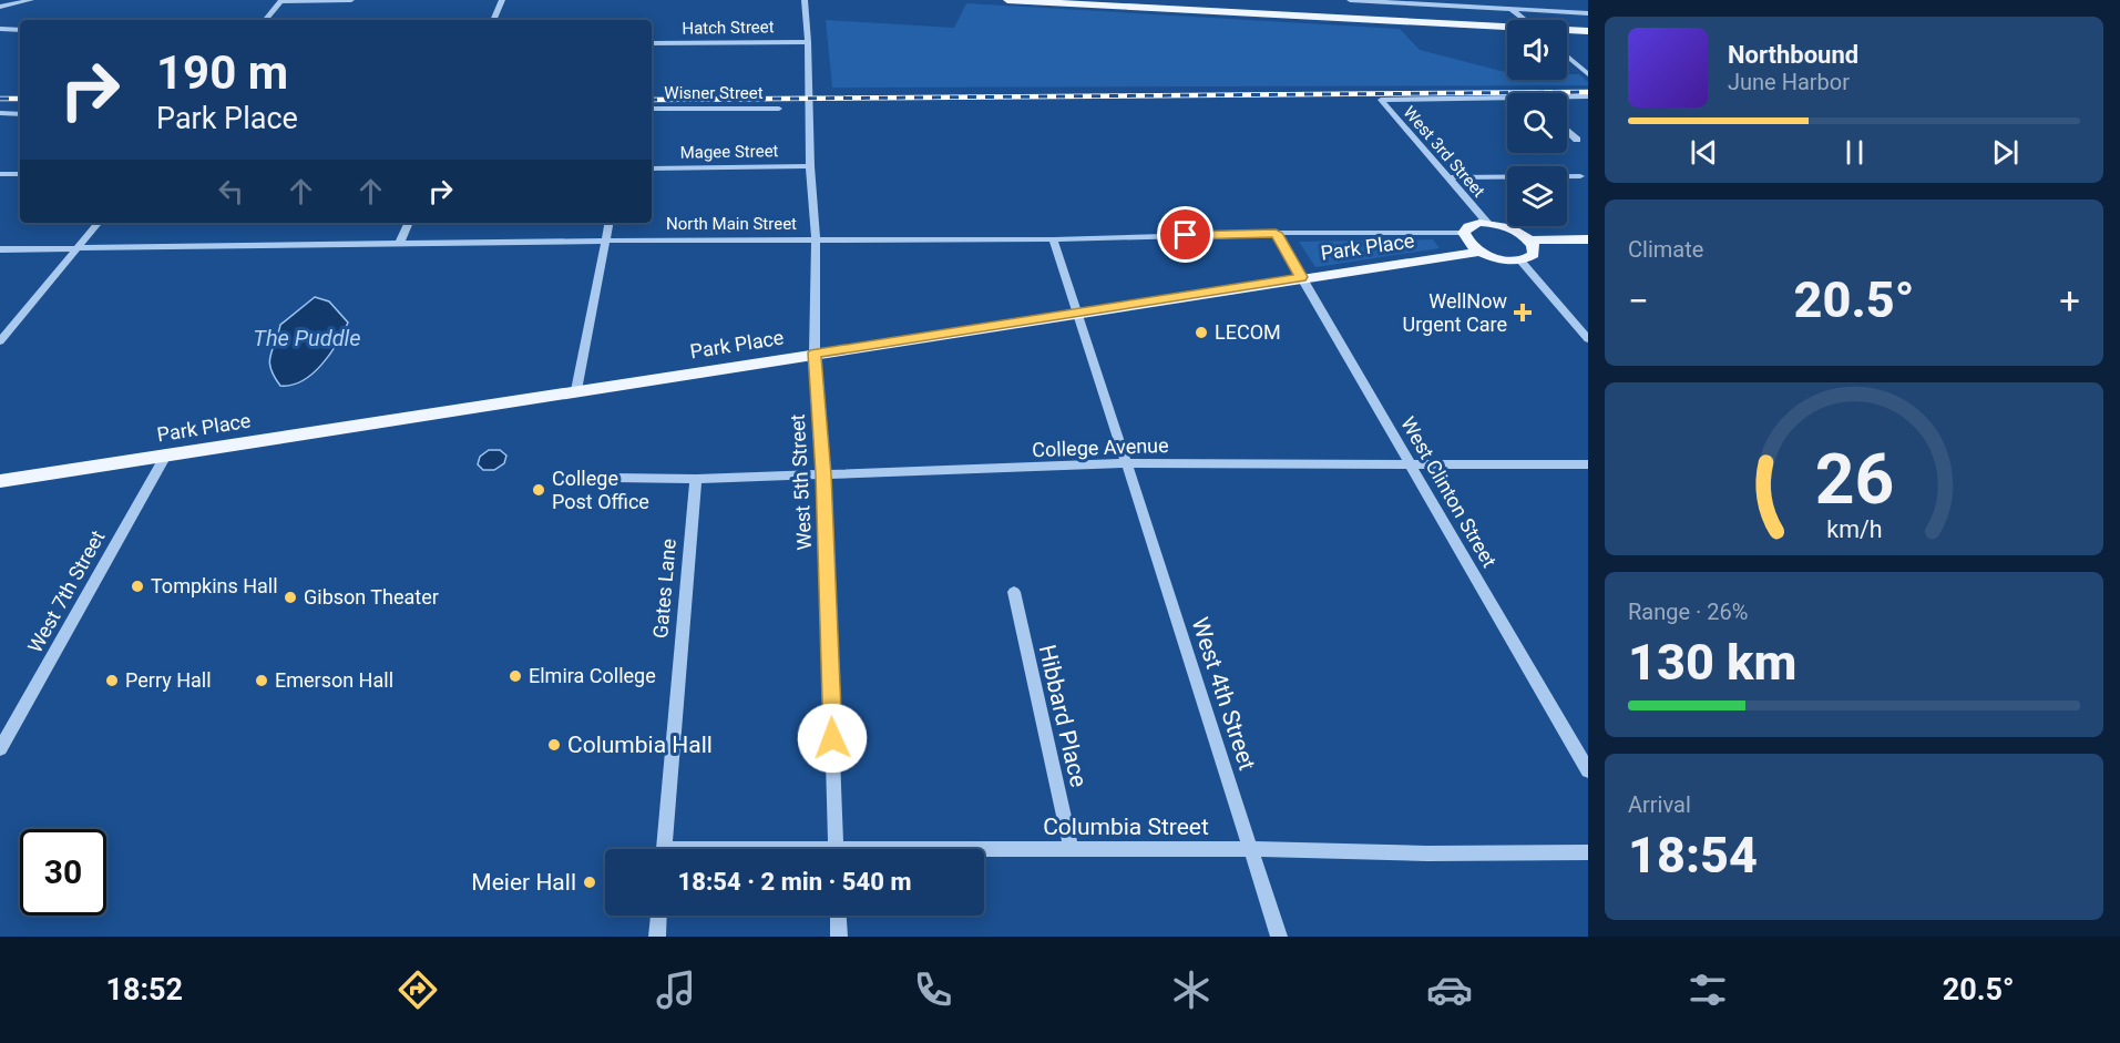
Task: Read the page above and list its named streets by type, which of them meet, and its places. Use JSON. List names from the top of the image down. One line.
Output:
{"streets":{"main road":["Park Place"],"street":["Hatch Street","Wisner Street","Magee Street","West 3rd Street","North Main Street","College Avenue","West 5th Street","West Clinton Street","Gates Lane","West 7th Street","West 4th Street","Hibbard Place","Columbia Street"]},"crossings":[["Hatch Street","West 5th Street"],["Magee Street","West 5th Street"],["North Main Street","West 5th Street"],["North Main Street","West Clinton Street"],["Park Place","West 5th Street"],["Park Place","West Clinton Street"],["Park Place","West 7th Street"],["Park Place","West 4th Street"],["College Avenue","West 5th Street"],["College Avenue","West Clinton Street"],["College Avenue","Gates Lane"],["College Avenue","West 4th Street"],["West 4th Street","Columbia Street"],["Hibbard Place","Columbia Street"]],"water":["The Puddle"],"places":{"health":["WellNow Urgent Care"],"other":["LECOM","College Post Office","Tompkins Hall","Gibson Theater","Elmira College","Perry Hall","Emerson Hall","Columbia Hall","Meier Hall"]},"page":{"turn":["190 m","Park Place"],"song":["Northbound","June Harbor"],"tile":["Climate",["Range · 26%","130 km"],["Arrival","18:54"]],"heat":["−","20.5°","+"],"limit":"30","trip":"18:54 · 2 min · 540 m","tabs":["18:52","20.5°"],"gauge":["26","km/h"]}}
